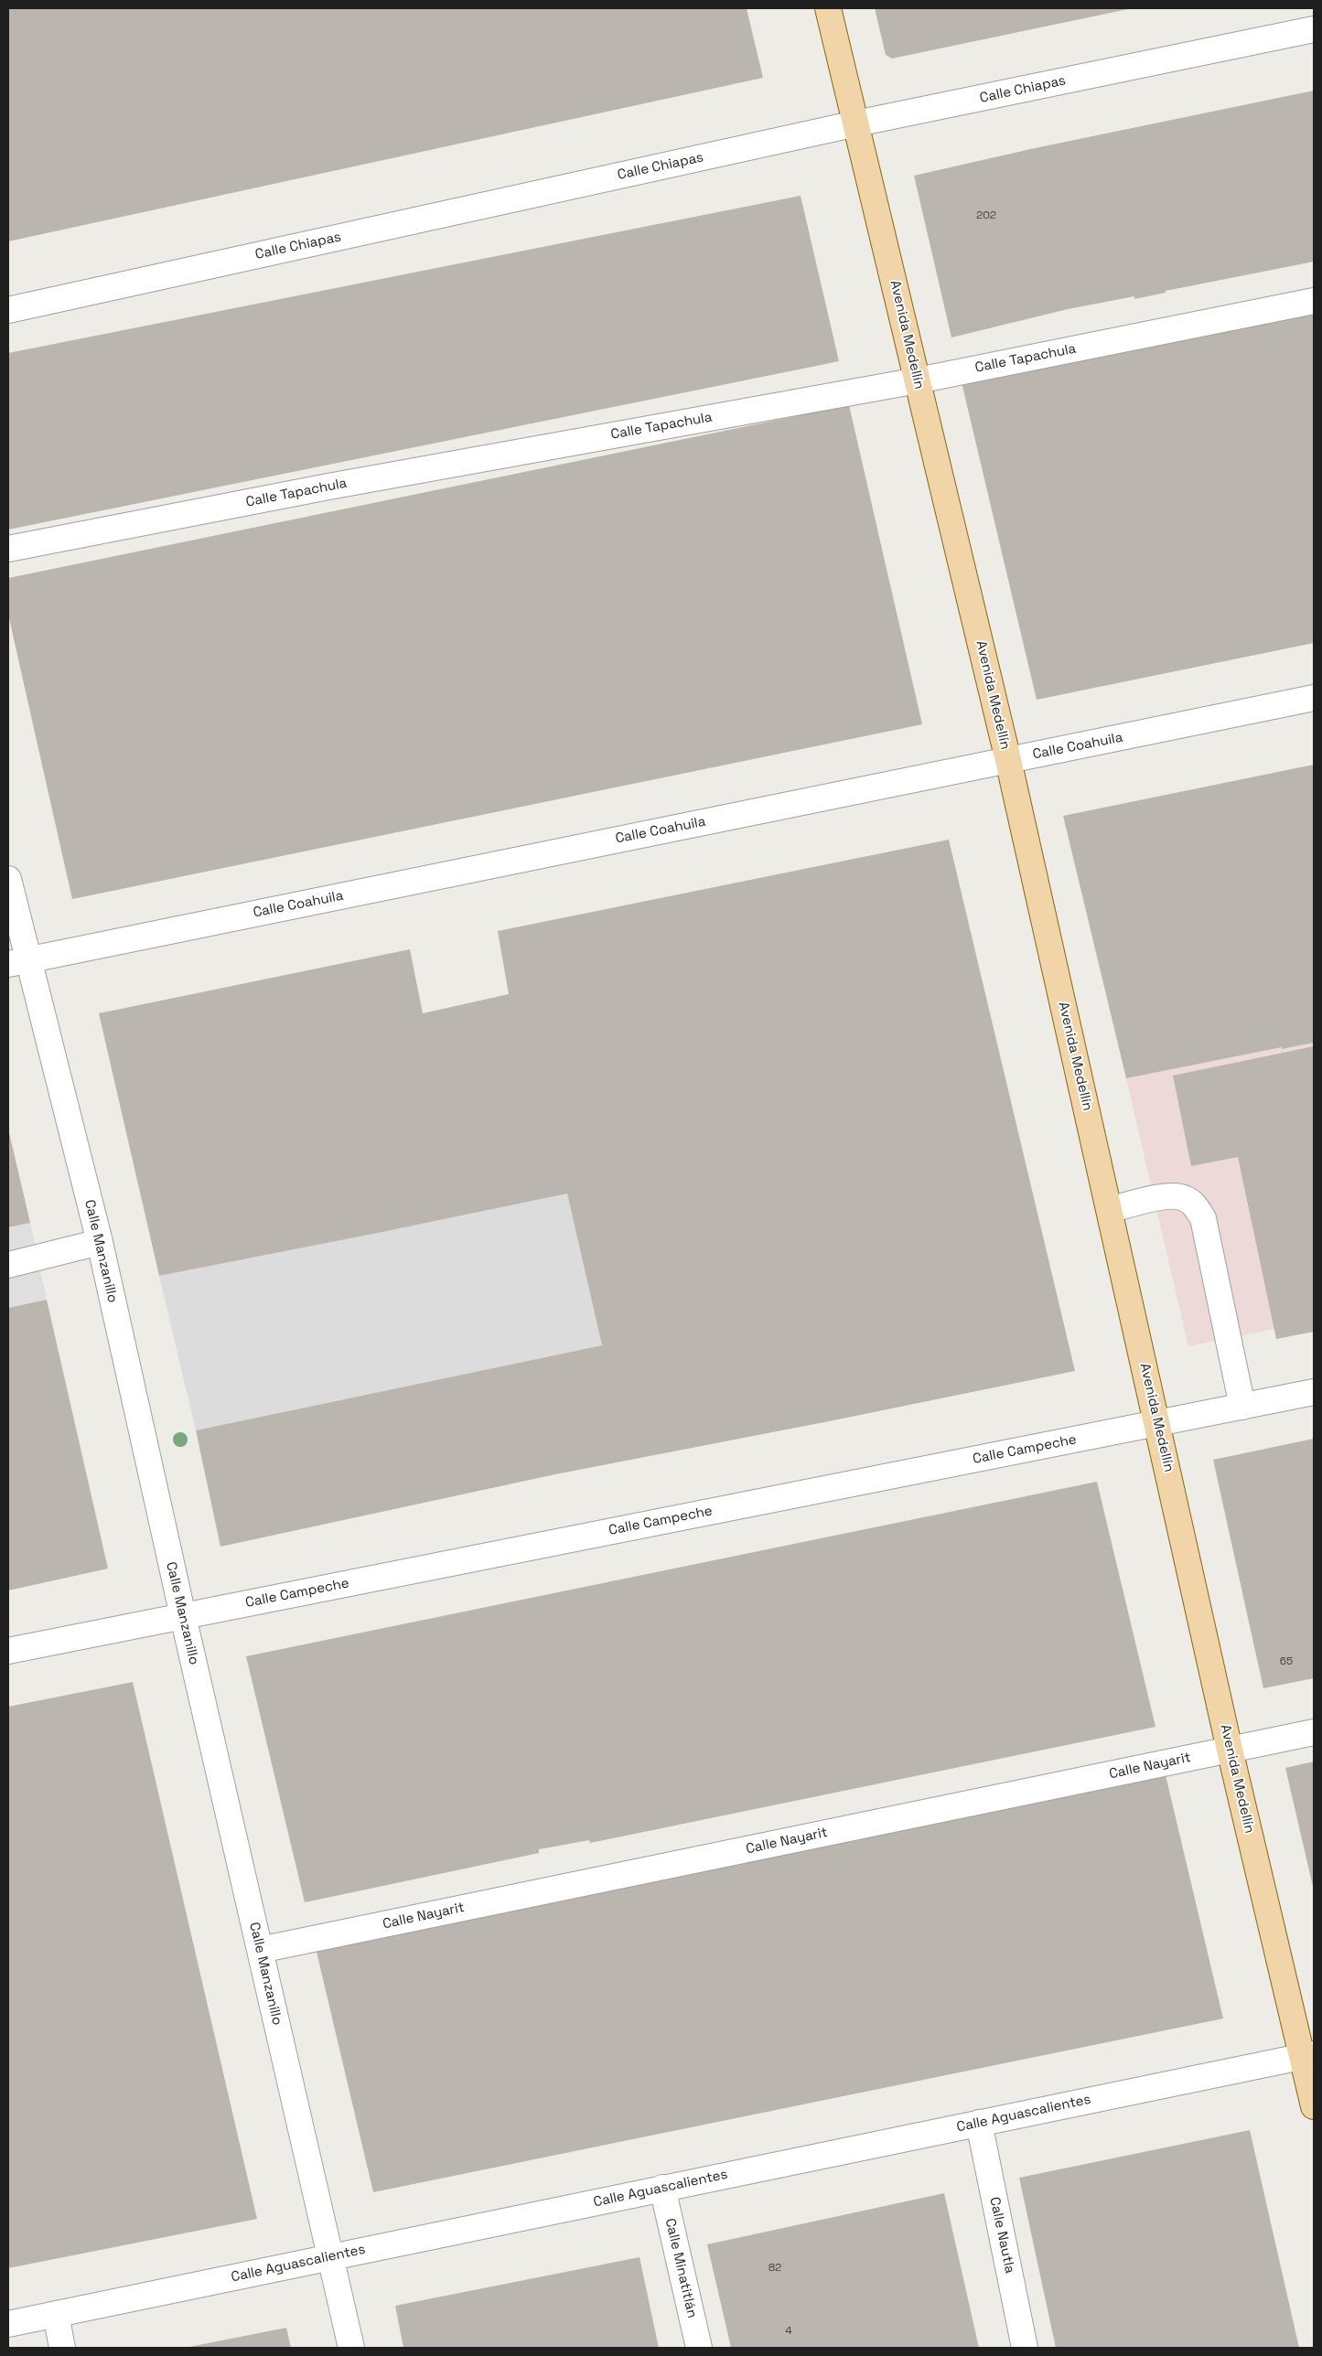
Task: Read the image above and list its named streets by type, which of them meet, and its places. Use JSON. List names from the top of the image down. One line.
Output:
{"streets":{"main road":["Avenida Medellín"],"street":["Calle Chiapas","Calle Tapachula","Calle Coahuila","Calle Manzanillo","Calle Campeche","Calle Nayarit","Calle Aguascalientes","Calle Nautla","Calle Minatitlán"]},"crossings":[["Calle Chiapas","Avenida Medellín"],["Avenida Medellín","Calle Tapachula"],["Avenida Medellín","Calle Coahuila"],["Avenida Medellín","Calle Campeche"],["Avenida Medellín","Calle Nayarit"],["Avenida Medellín","Calle Aguascalientes"],["Calle Coahuila","Calle Manzanillo"],["Calle Manzanillo","Calle Campeche"],["Calle Manzanillo","Calle Nayarit"],["Calle Manzanillo","Calle Aguascalientes"],["Calle Aguascalientes","Calle Nautla"],["Calle Aguascalientes","Calle Minatitlán"]],"house_numbers":["202","65","82","4"]}
